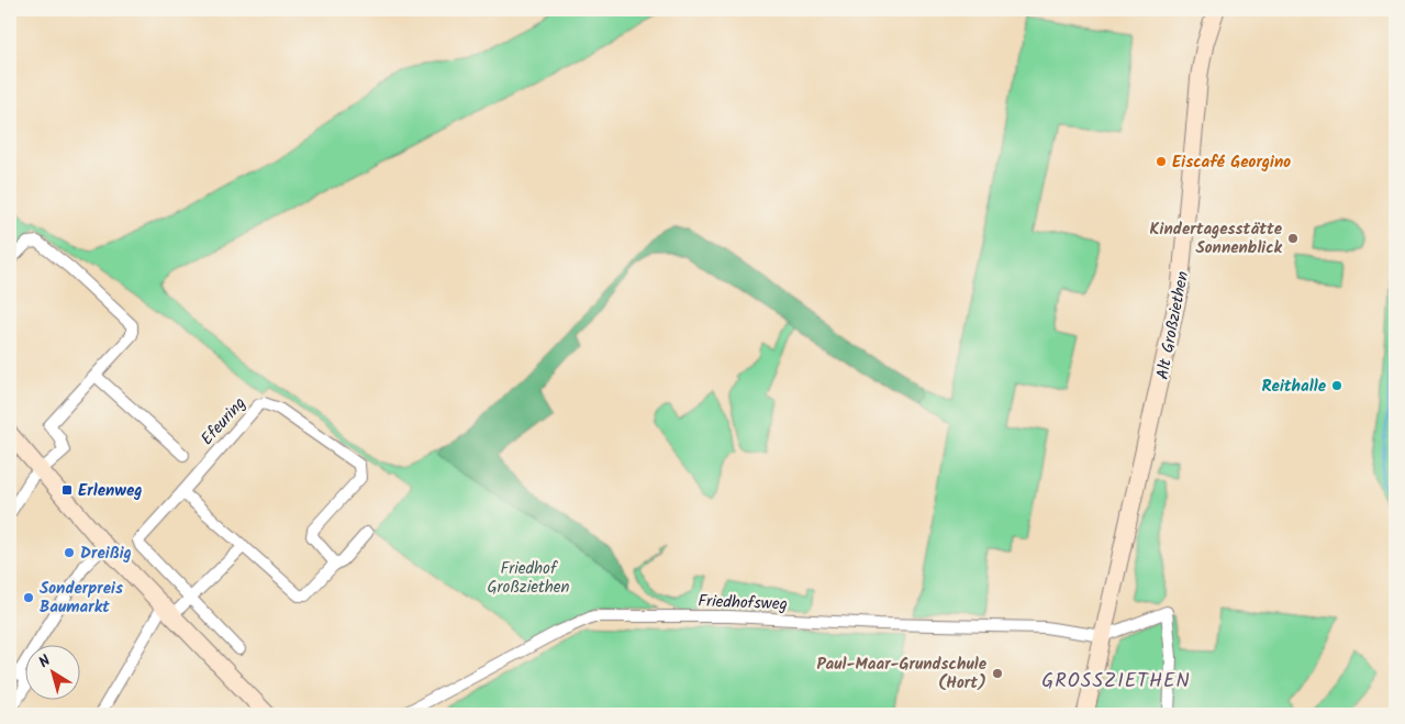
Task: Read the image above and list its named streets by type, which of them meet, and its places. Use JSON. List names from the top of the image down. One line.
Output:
{"streets":{"street":["Alt Großziethen","Efeuring","Friedhofsweg"]},"crossings":[["Alt Großziethen","Friedhofsweg"]],"districts":["GROSSZIETHEN"],"parks":["Friedhof Großziethen"],"places":{"other":["Eiscafé Georgino","Kindertagesstätte Sonnenblick","Reithalle","Dreißig","Sonderpreis Baumarkt","Paul-Maar-Grundschule (Hort)"],"transit":["Erlenweg"]},"north":"top left"}
